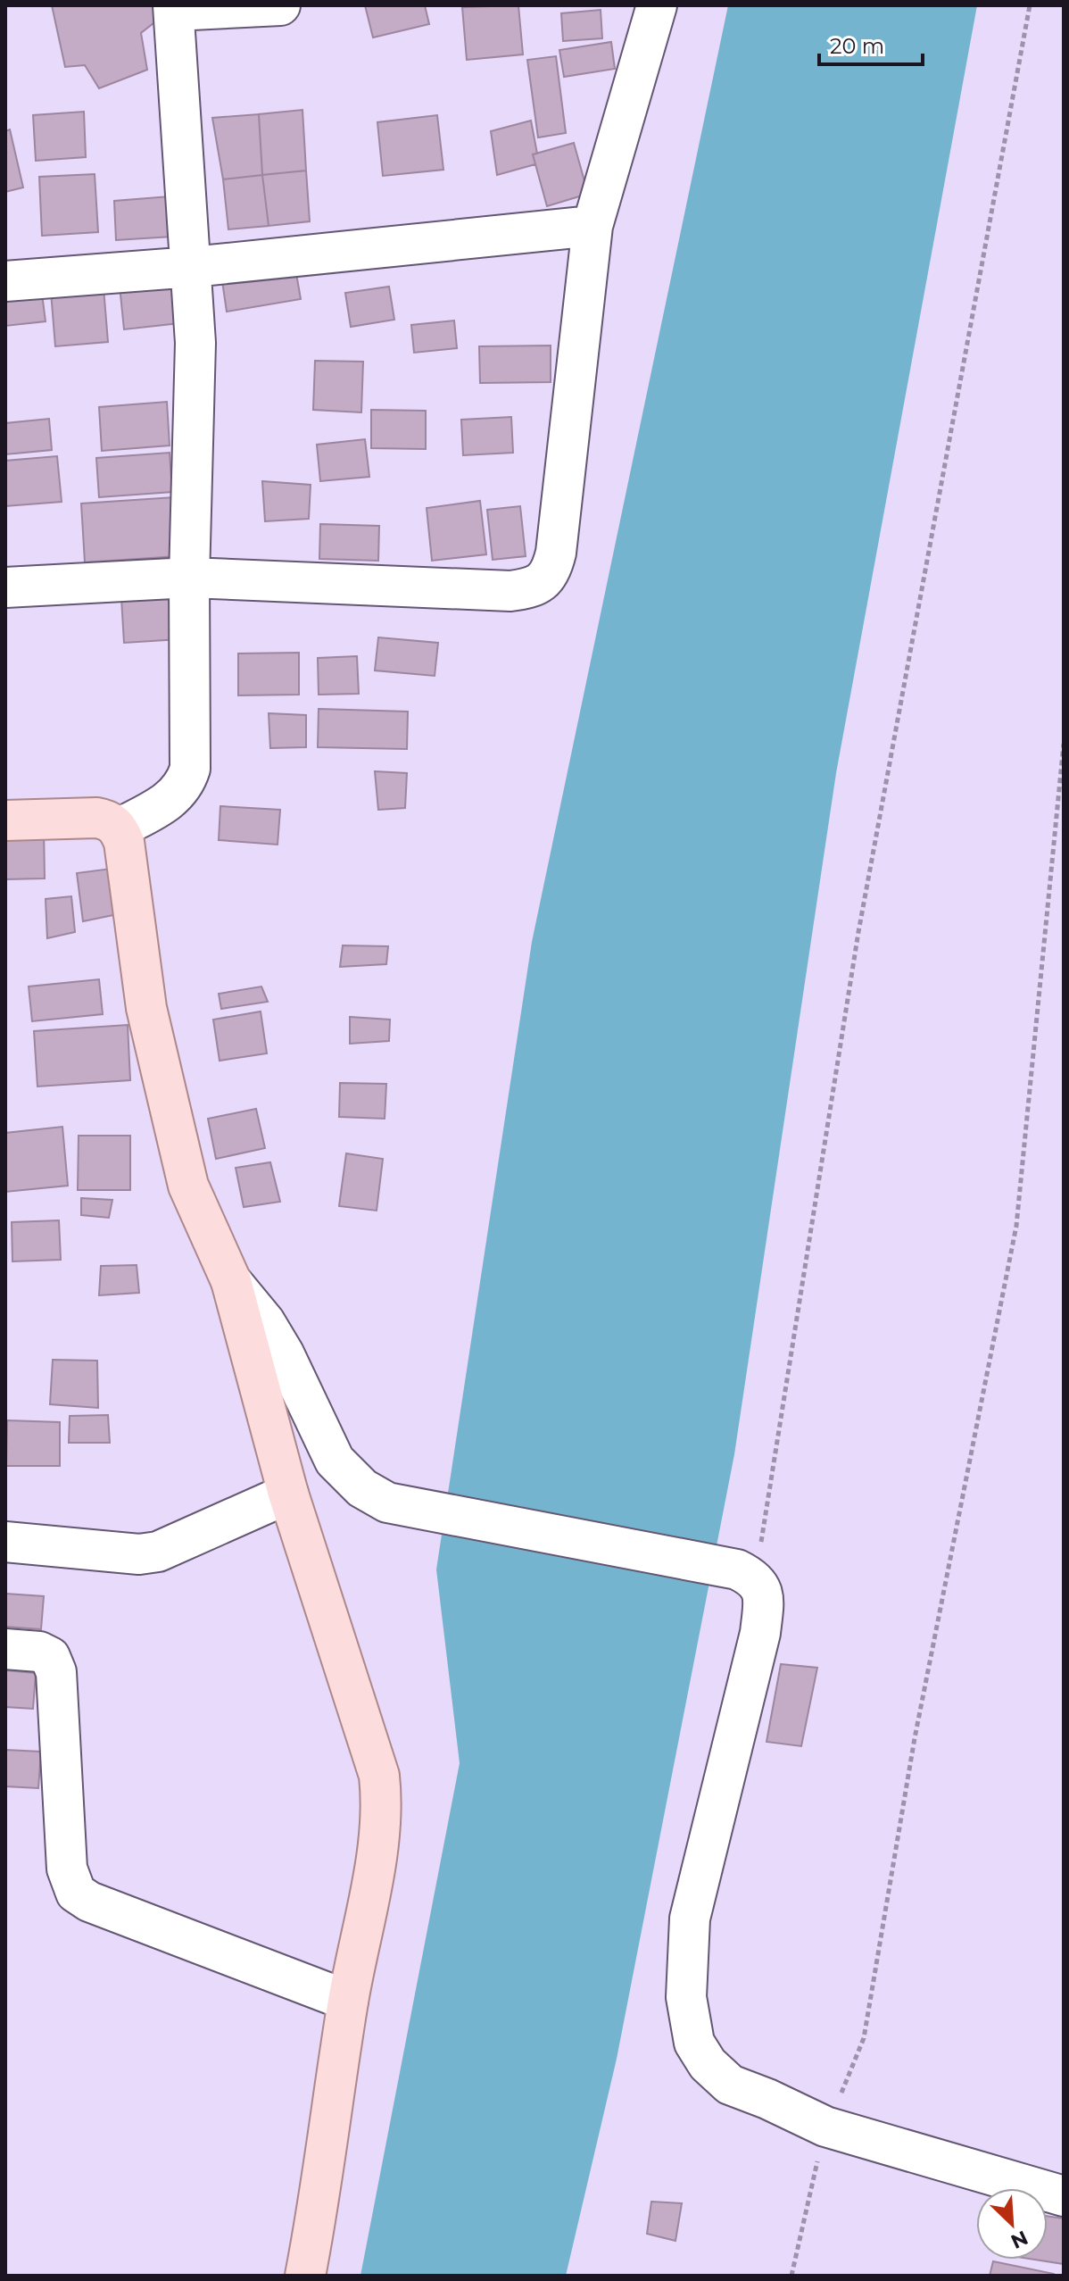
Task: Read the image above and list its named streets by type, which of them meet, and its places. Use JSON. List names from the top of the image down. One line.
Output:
{"scale_bar":"20 m","north":"bottom right"}
